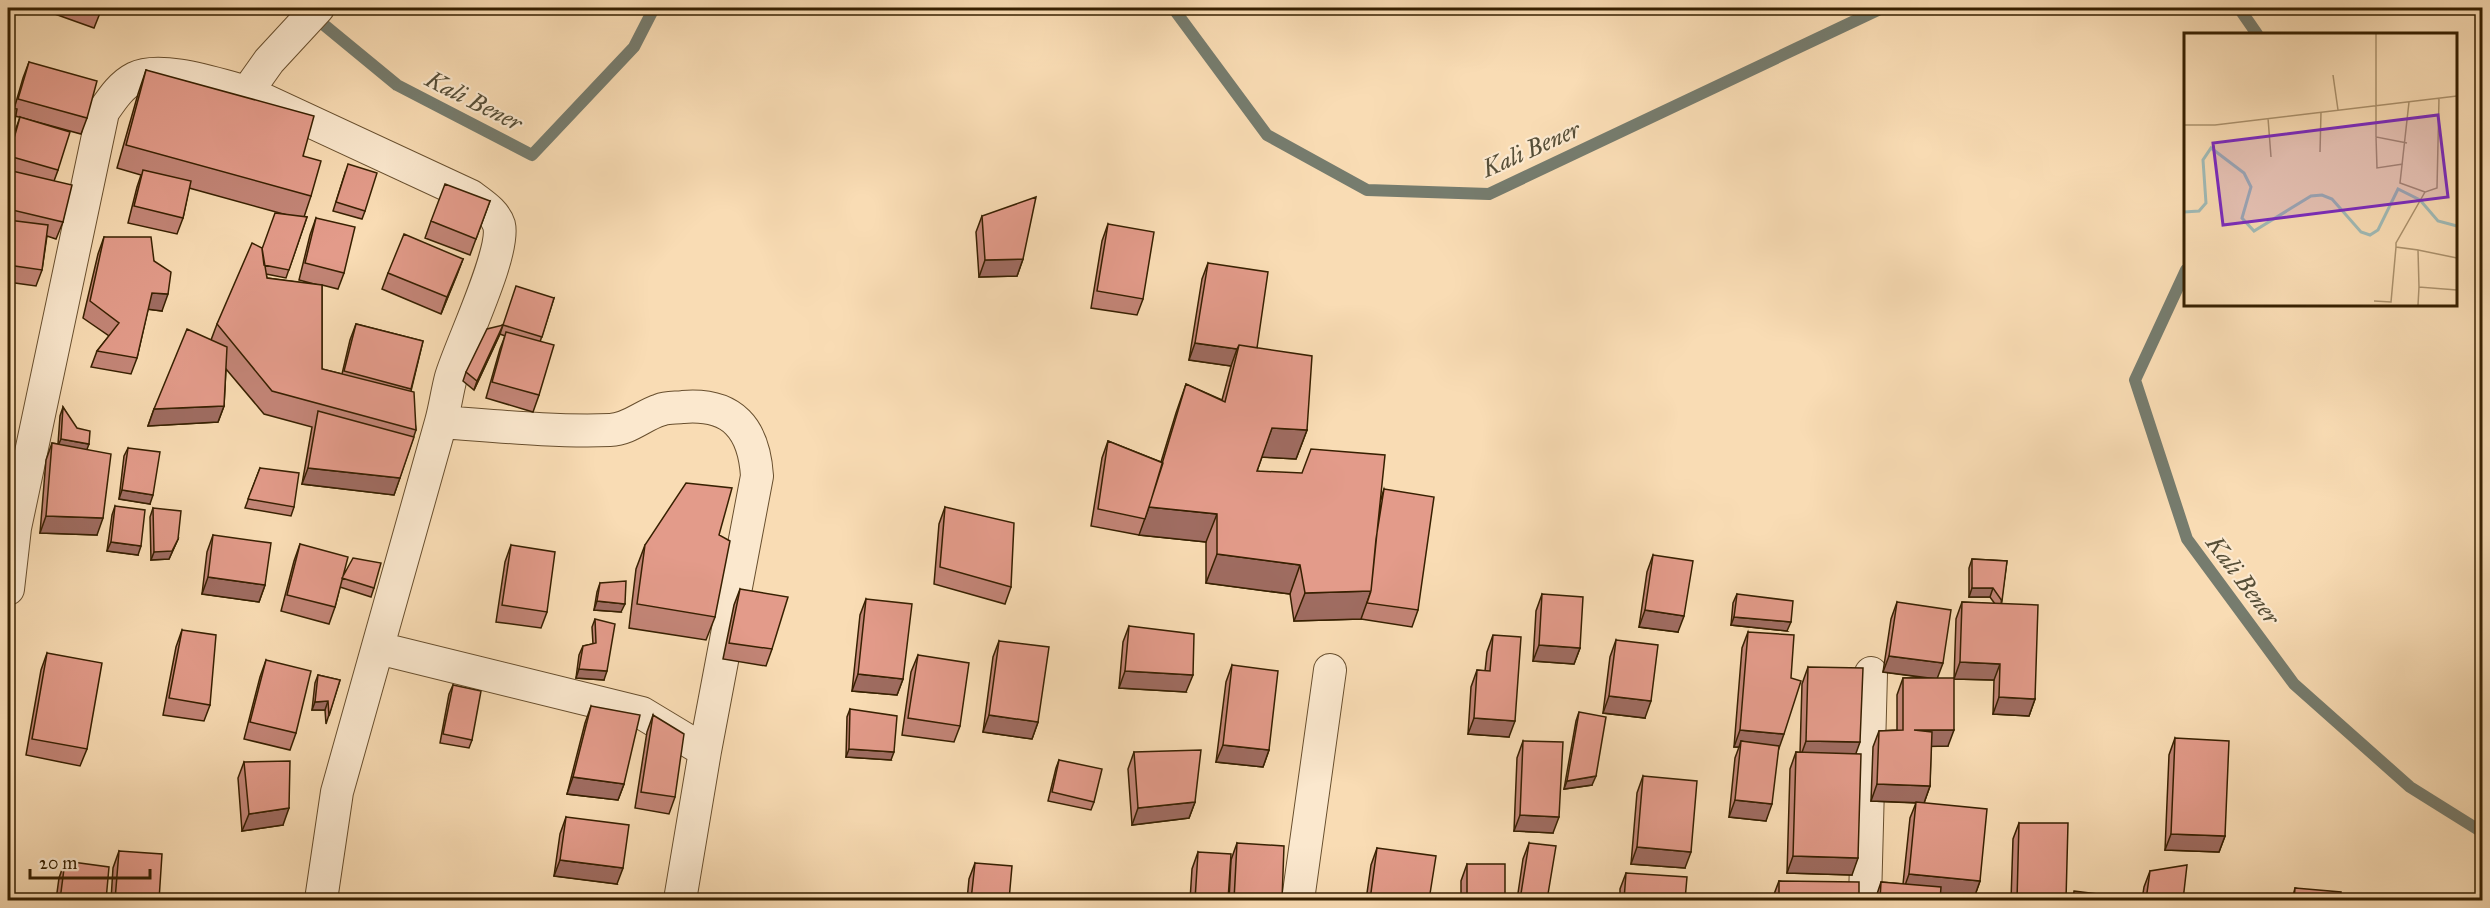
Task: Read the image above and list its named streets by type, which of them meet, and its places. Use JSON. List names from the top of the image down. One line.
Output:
{"water":["Kali Bener"],"scale_bar":"20 m"}
